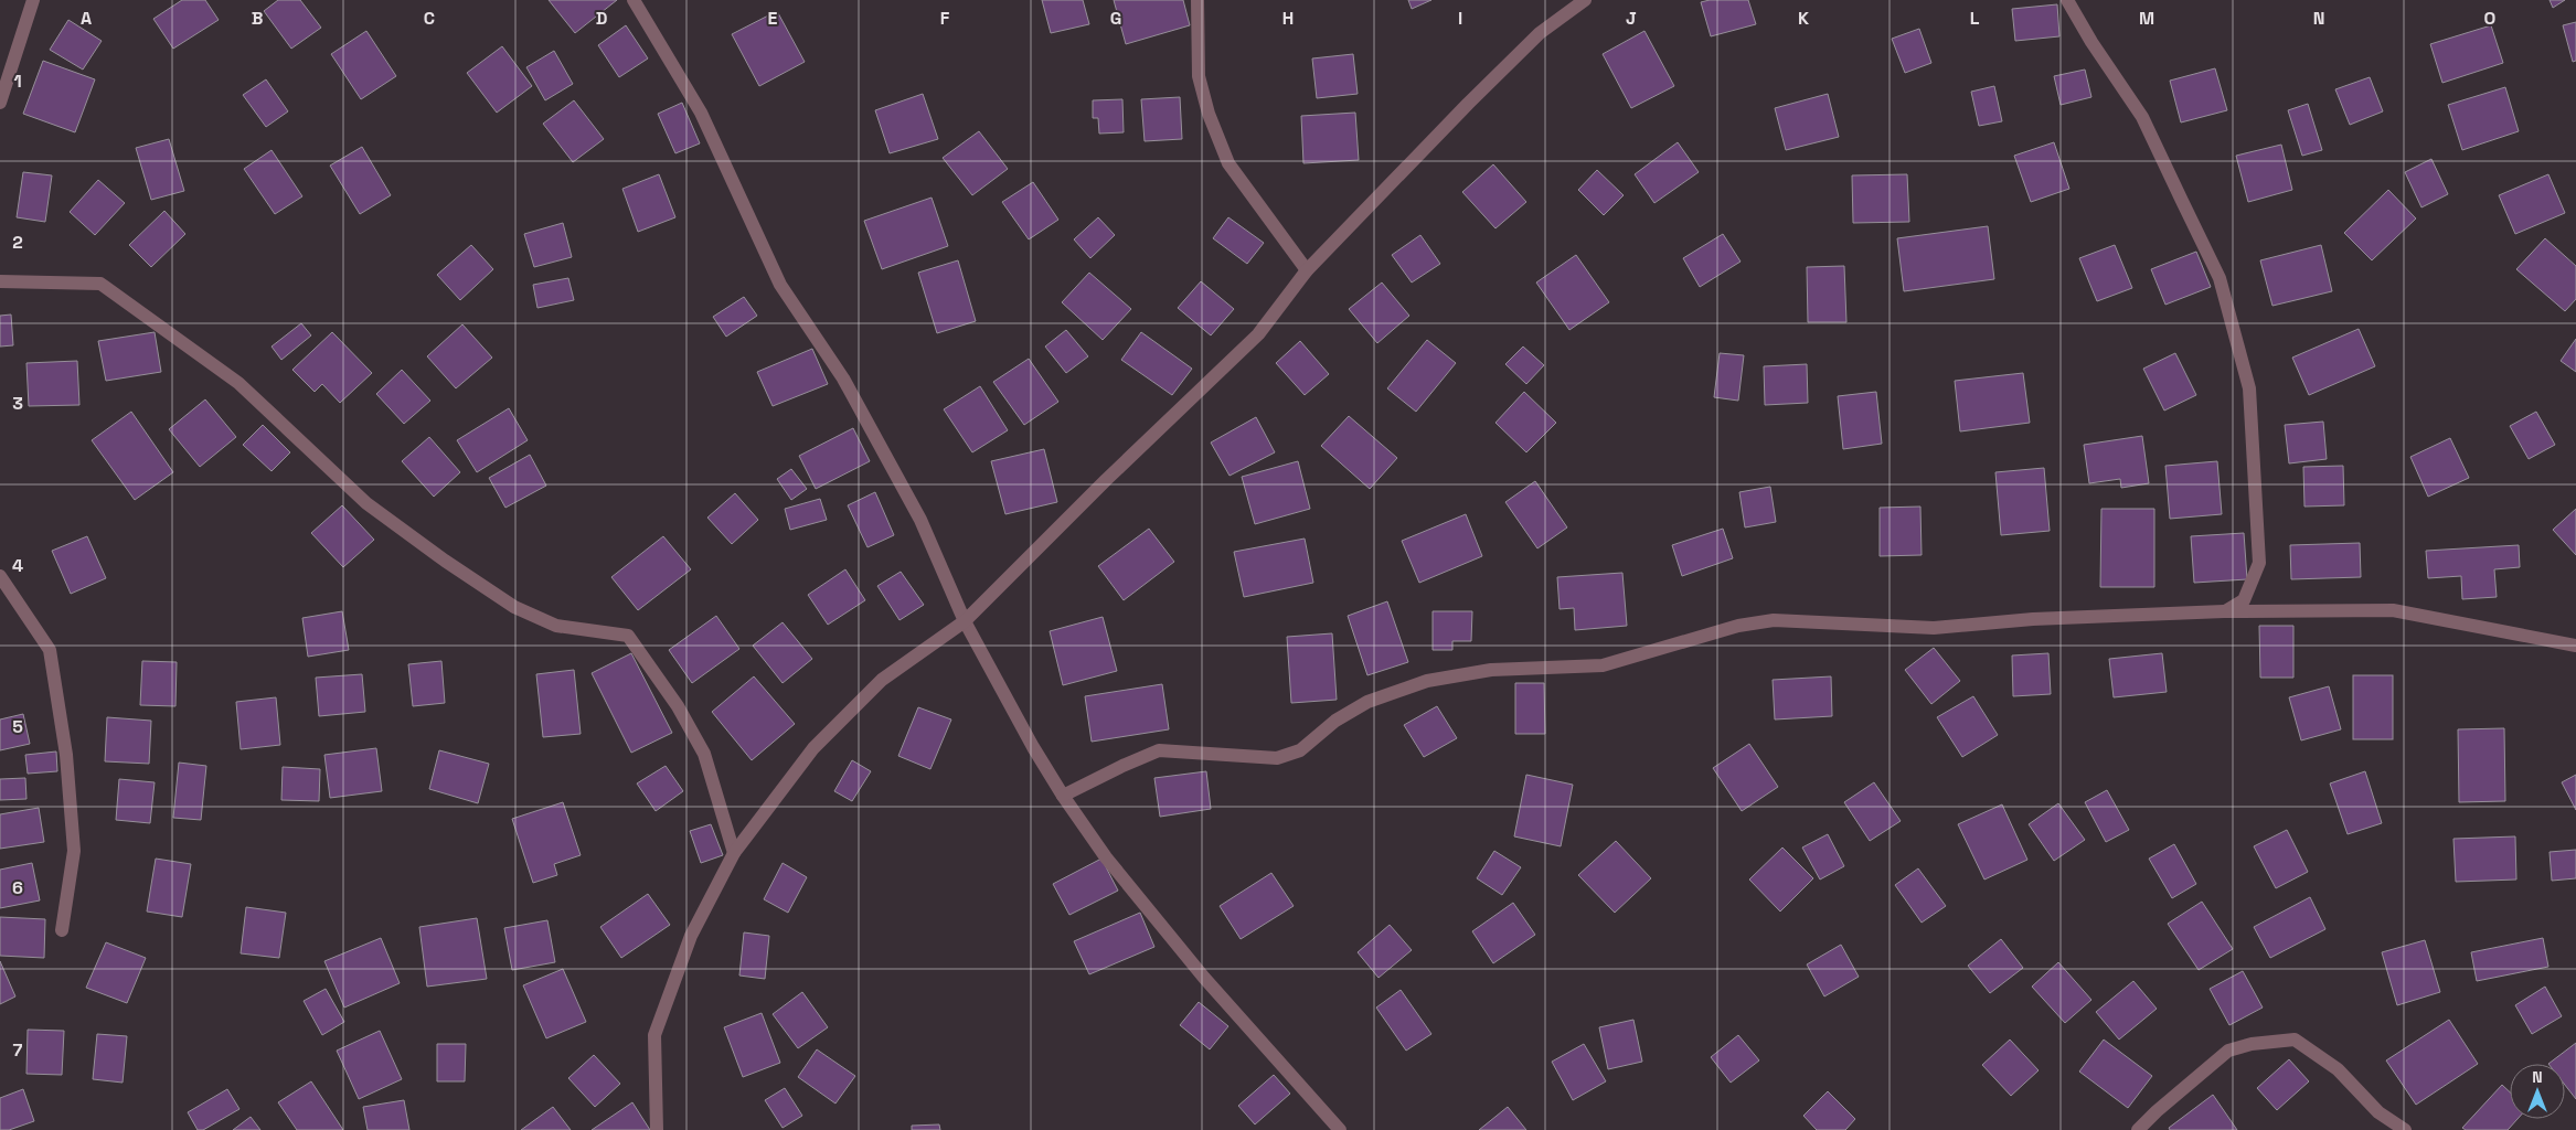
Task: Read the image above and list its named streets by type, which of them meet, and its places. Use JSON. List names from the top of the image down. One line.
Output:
{"north":"top","grid":{"columns":["A","B","C","D","E","F","G","H","I","J","K","L","M","N","O"],"rows":["1","2","3","4","5","6","7"]}}
